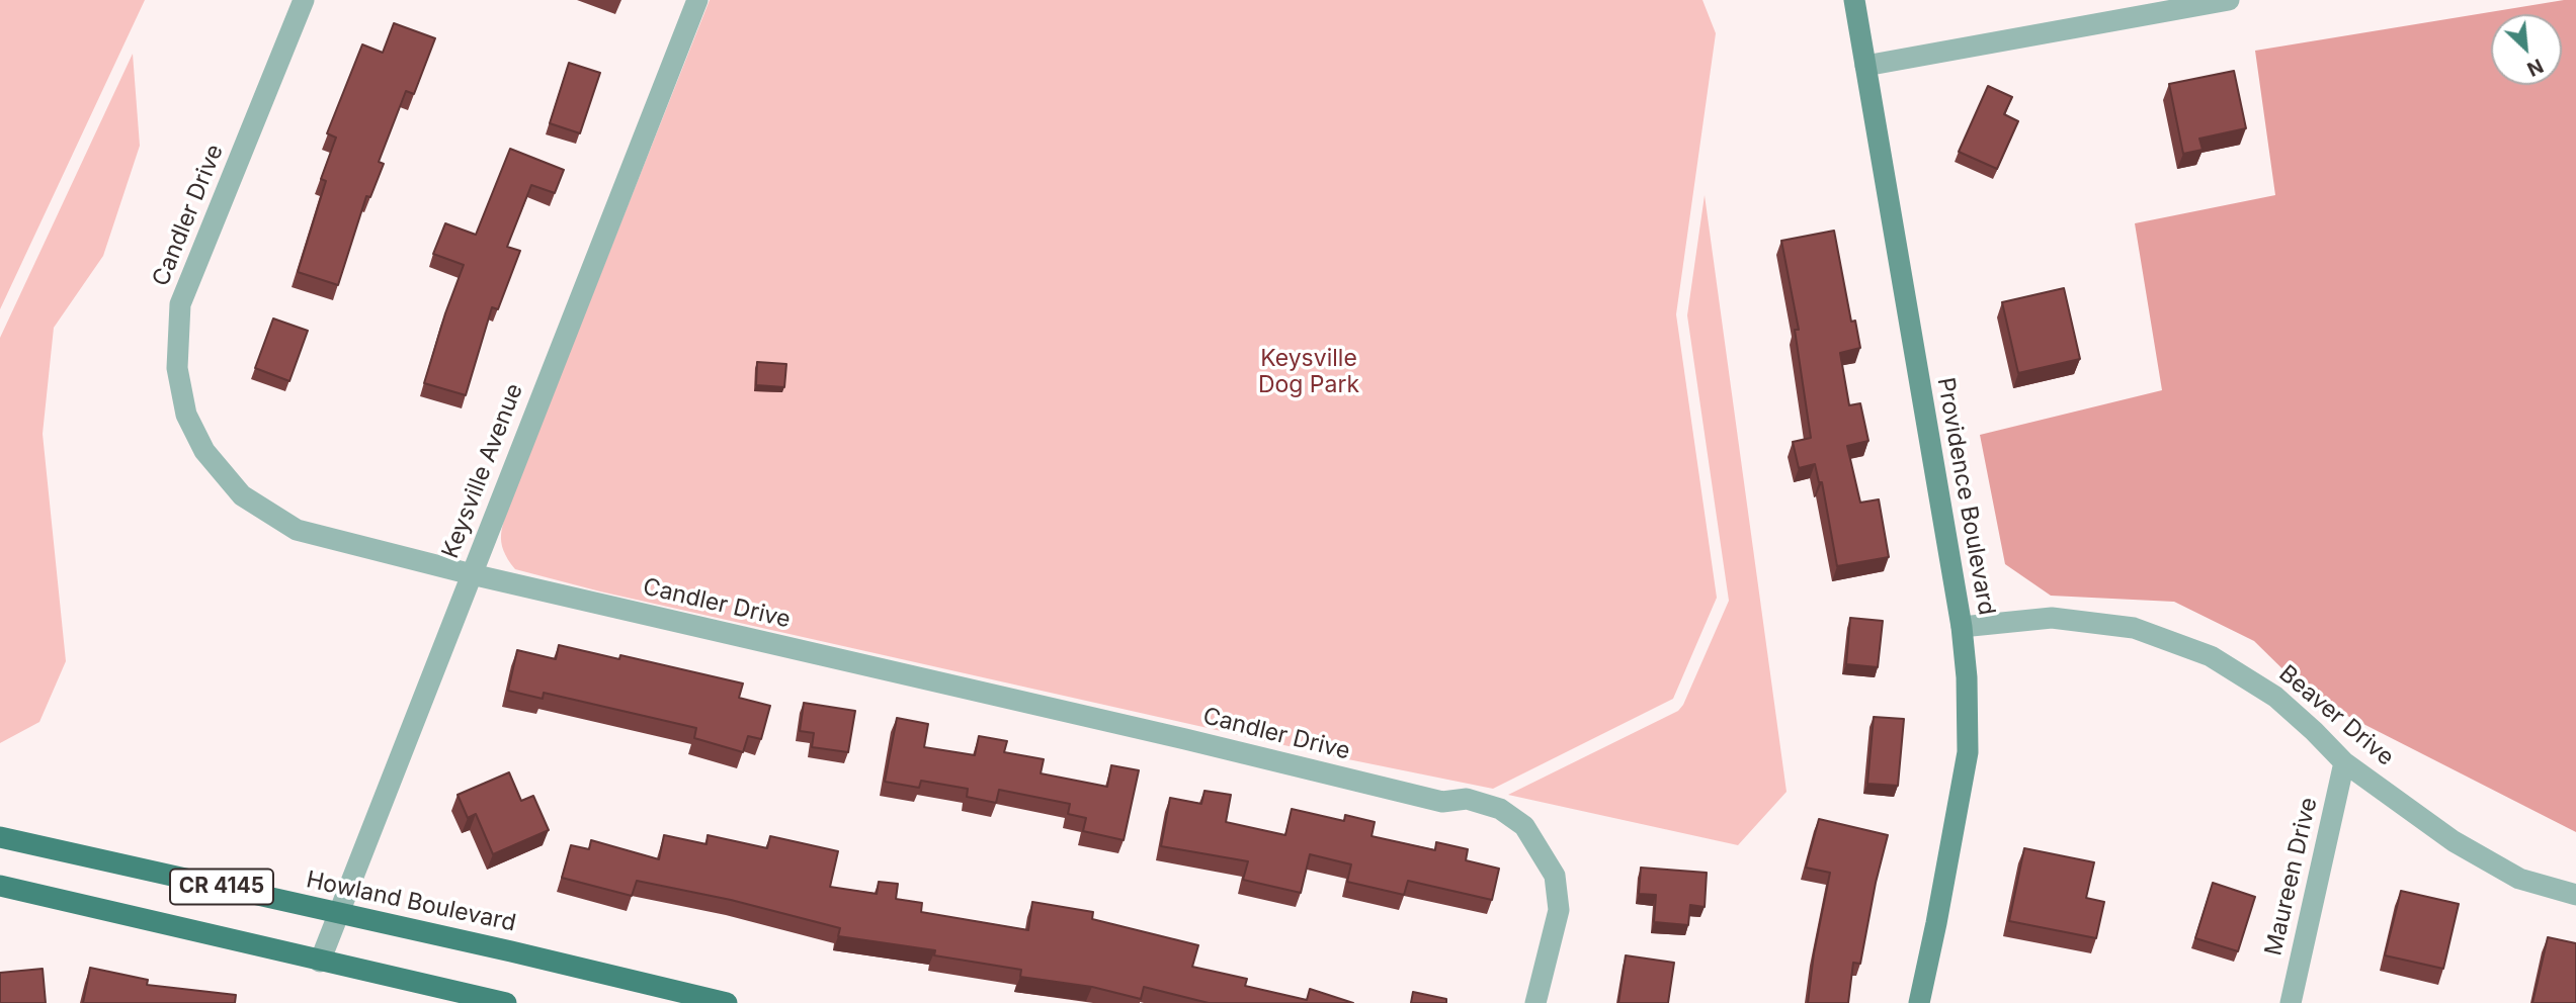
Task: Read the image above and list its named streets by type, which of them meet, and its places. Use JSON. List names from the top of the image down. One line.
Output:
{"streets":{"main road":["Providence Boulevard","CR 4145","Howland Boulevard"],"street":["Candler Drive","Keysville Avenue","Beaver Drive","Maureen Drive"]},"crossings":[["Candler Drive","Keysville Avenue"],["Keysville Avenue","CR 4145"],["Keysville Avenue","Howland Boulevard"],["Providence Boulevard","Beaver Drive"],["Beaver Drive","Maureen Drive"]],"parks":["Keysville Dog Park"],"north":"bottom right"}
